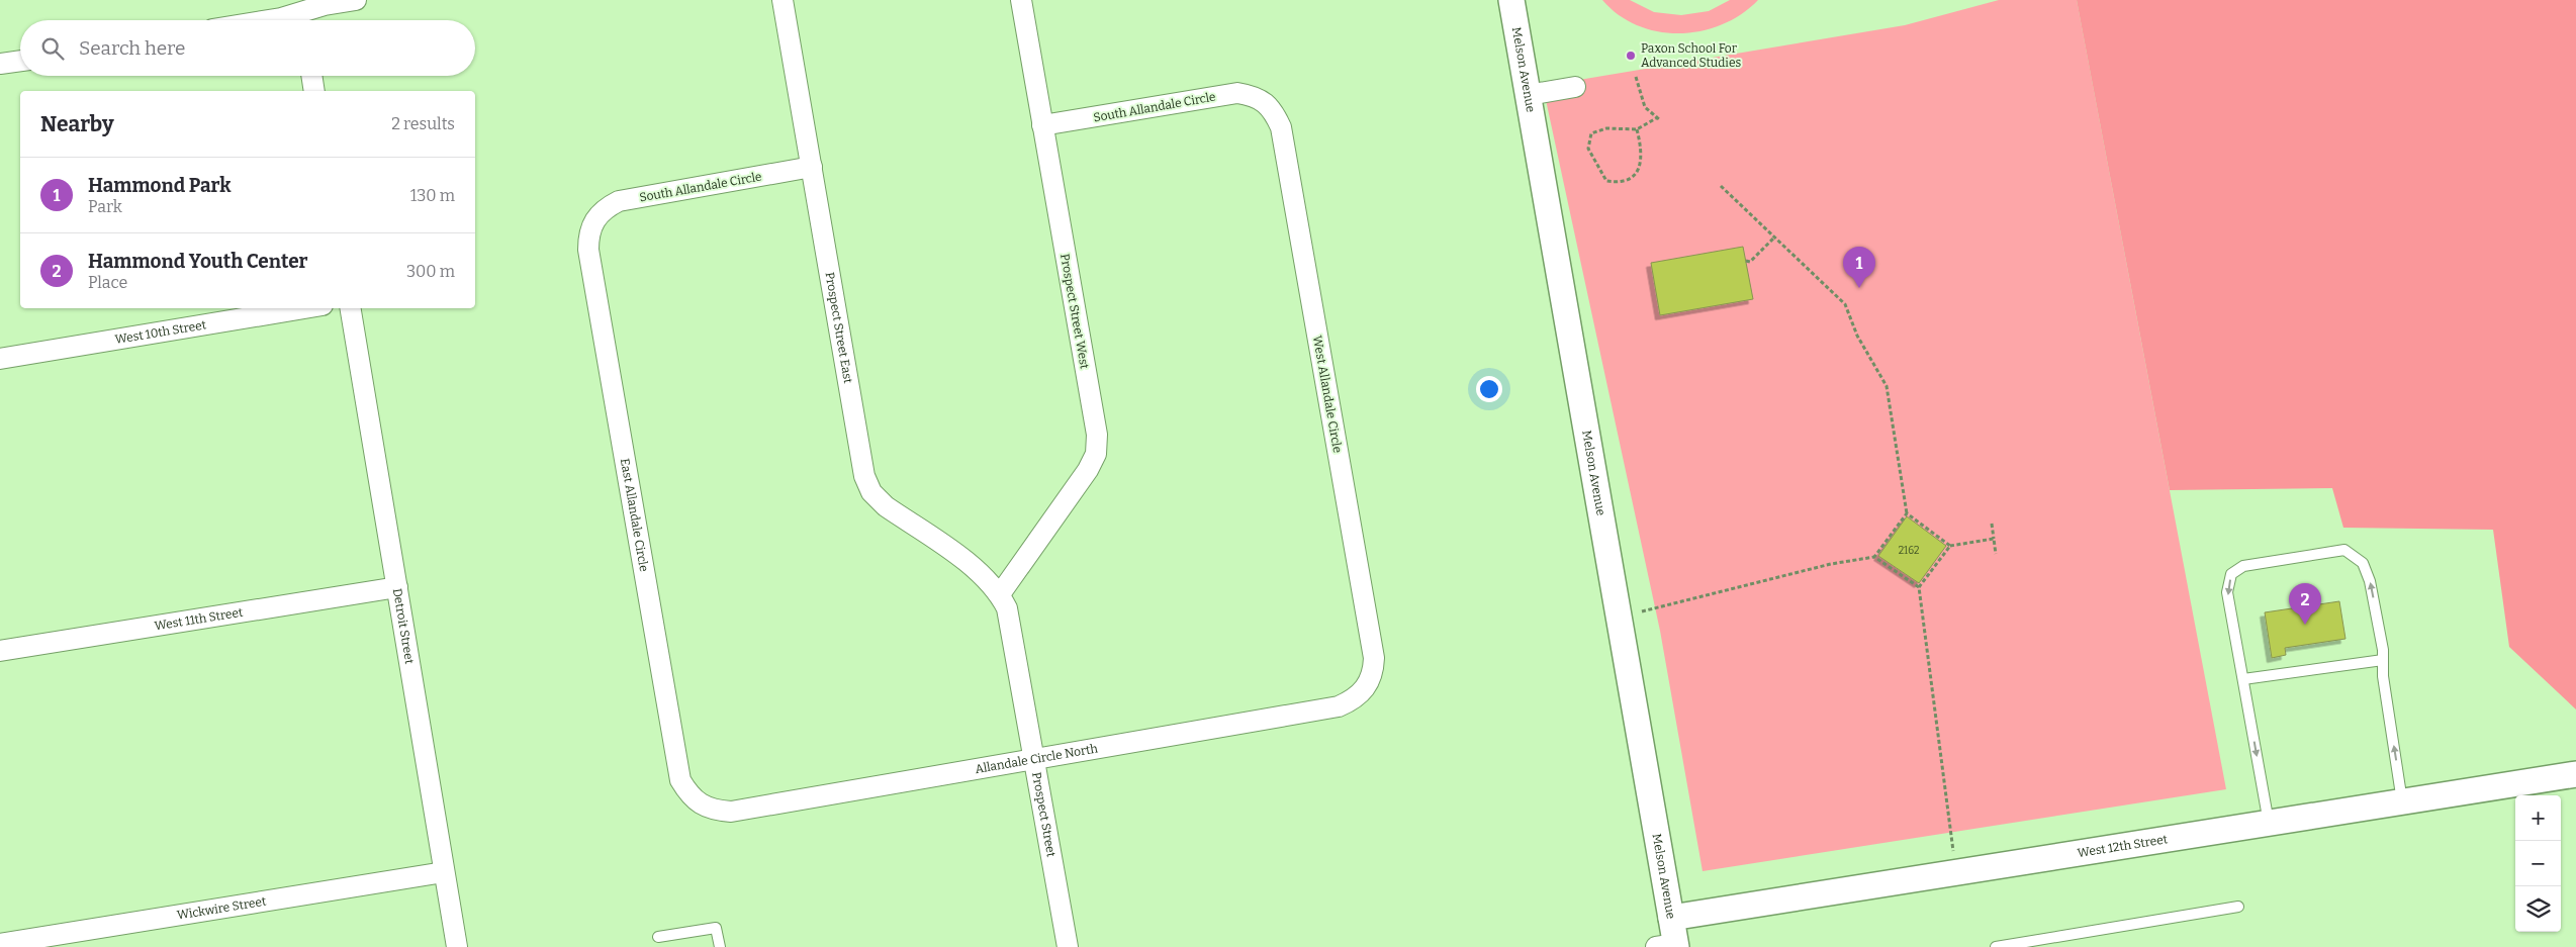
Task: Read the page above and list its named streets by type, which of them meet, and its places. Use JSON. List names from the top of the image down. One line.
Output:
{"streets":{"street":["Melson Avenue","South Allandale Circle","Prospect Street West","Prospect Street East","West 10th Street","West Allandale Circle","East Allandale Circle","West 11th Street","Detroit Street","Allandale Circle North","Prospect Street","West 12th Street","Wickwire Street"]},"crossings":[["Melson Avenue","West 12th Street"],["South Allandale Circle","Prospect Street West"],["South Allandale Circle","Prospect Street East"],["South Allandale Circle","West Allandale Circle"],["South Allandale Circle","East Allandale Circle"],["Prospect Street West","Prospect Street East"],["Prospect Street West","Prospect Street"],["Prospect Street East","Prospect Street"],["West Allandale Circle","Allandale Circle North"],["East Allandale Circle","Allandale Circle North"],["West 11th Street","Detroit Street"],["Detroit Street","Wickwire Street"],["Allandale Circle North","Prospect Street"]],"places":["Paxon School For Advanced Studies"],"house_numbers":["2162"],"page":{"search":"Search here","heading":["Nearby","2 results"],"list":[{"mark":"1","name":"Hammond Park","note":"Park","value":"130 m"},{"mark":"2","name":"Hammond Youth Center","note":"Place","value":"300 m"}],"pins":["1","2"],"map_buttons":["+","−"]}}
